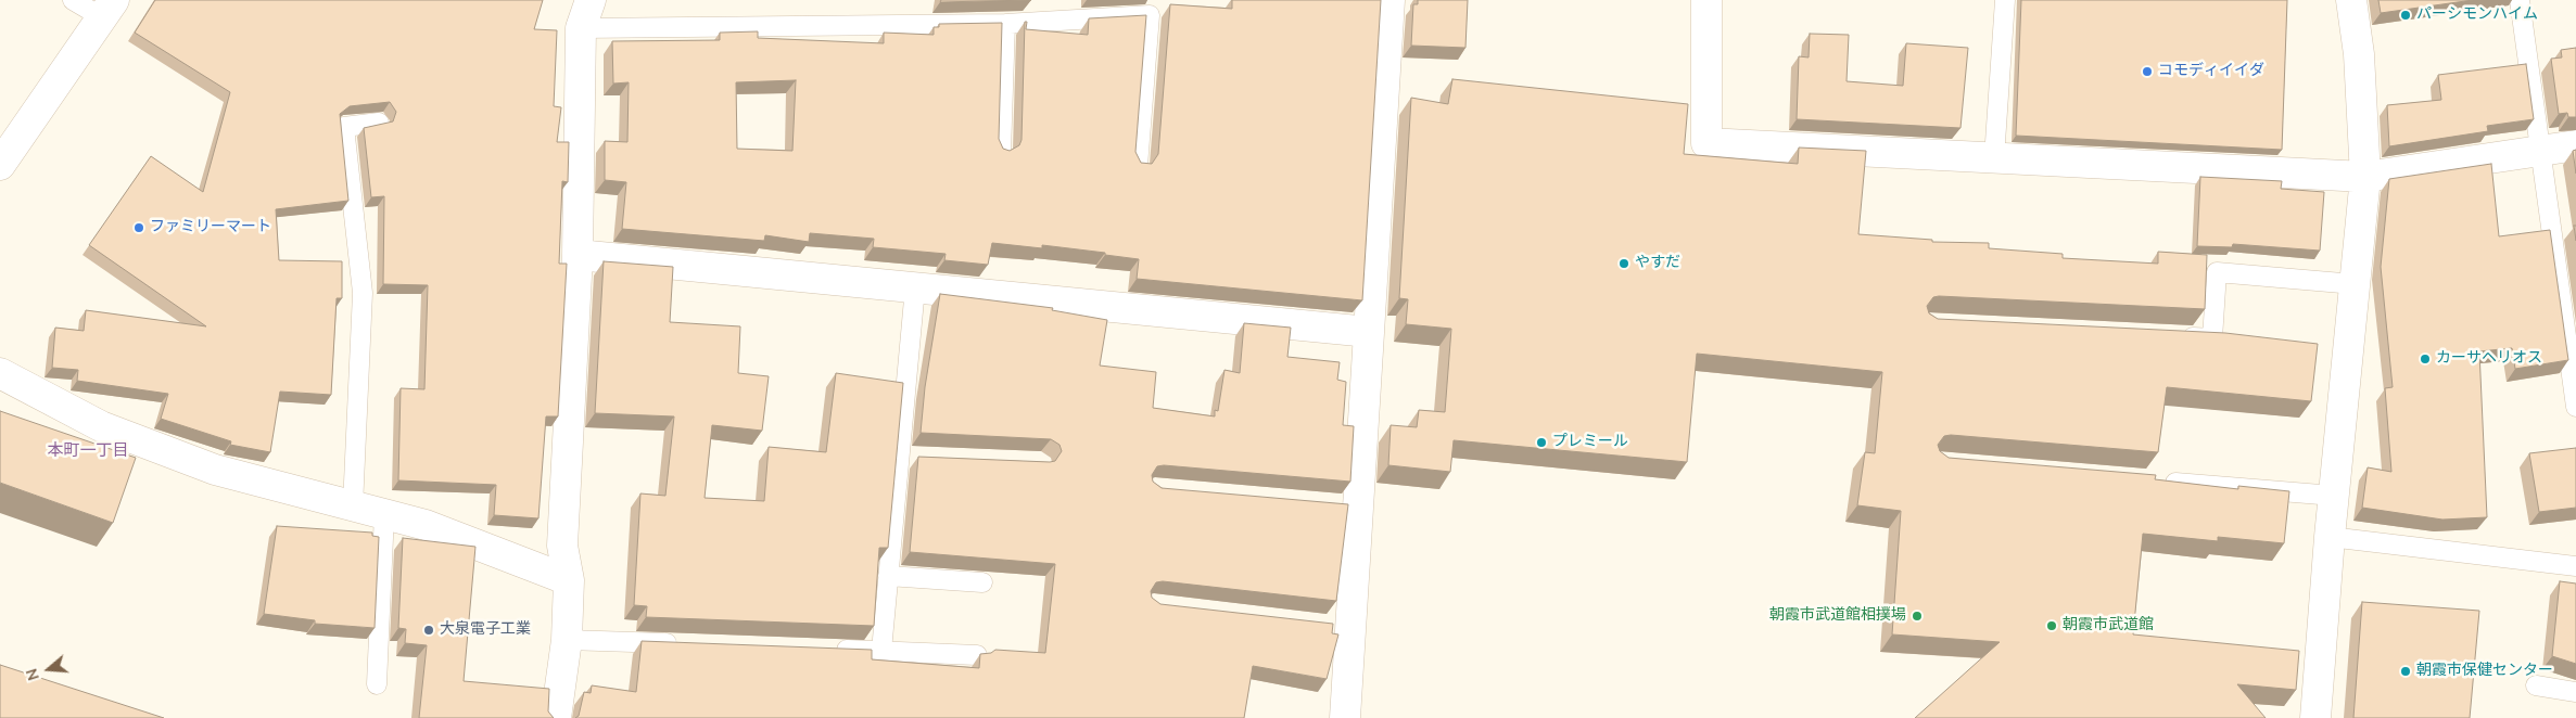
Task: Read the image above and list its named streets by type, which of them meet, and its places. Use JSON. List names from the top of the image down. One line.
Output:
{"districts":["本町一丁目"],"places":["パーシモンハイム","コモディイイダ","ファミリーマート","やすだ","カーサヘリオス","プレミール","朝霞市武道館相撲場","朝霞市武道館","大泉電子工業","朝霞市保健センター"],"north":"left"}
